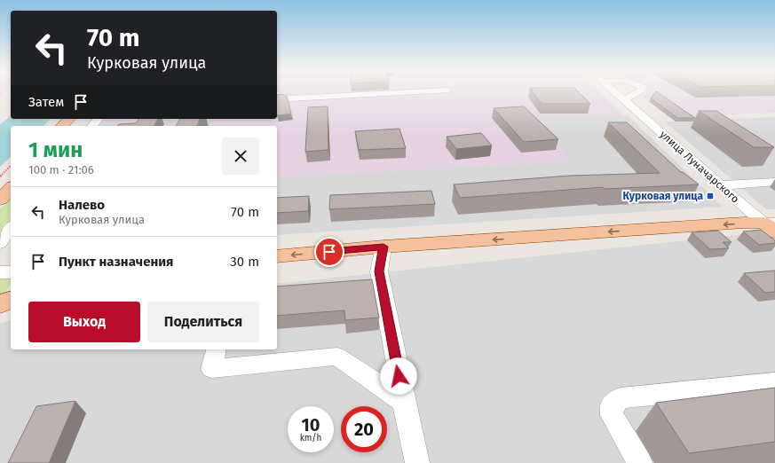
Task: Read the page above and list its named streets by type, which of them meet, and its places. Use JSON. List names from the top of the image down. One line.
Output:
{"streets":{"street":["улица Луначарского"]},"places":{"transit":["Курковая улица"]},"page":{"turn":["70 m","Курковая улица"],"then":"Затем","heading":["1 мин","100 m · 21:06"],"list":[{"name":"Налево","note":"Курковая улица","value":"70 m"},{"name":"Пункт назначения","value":"30 m"}],"buttons":["Выход","Поделиться"],"speed":"10 km/h","limit":"20"}}
